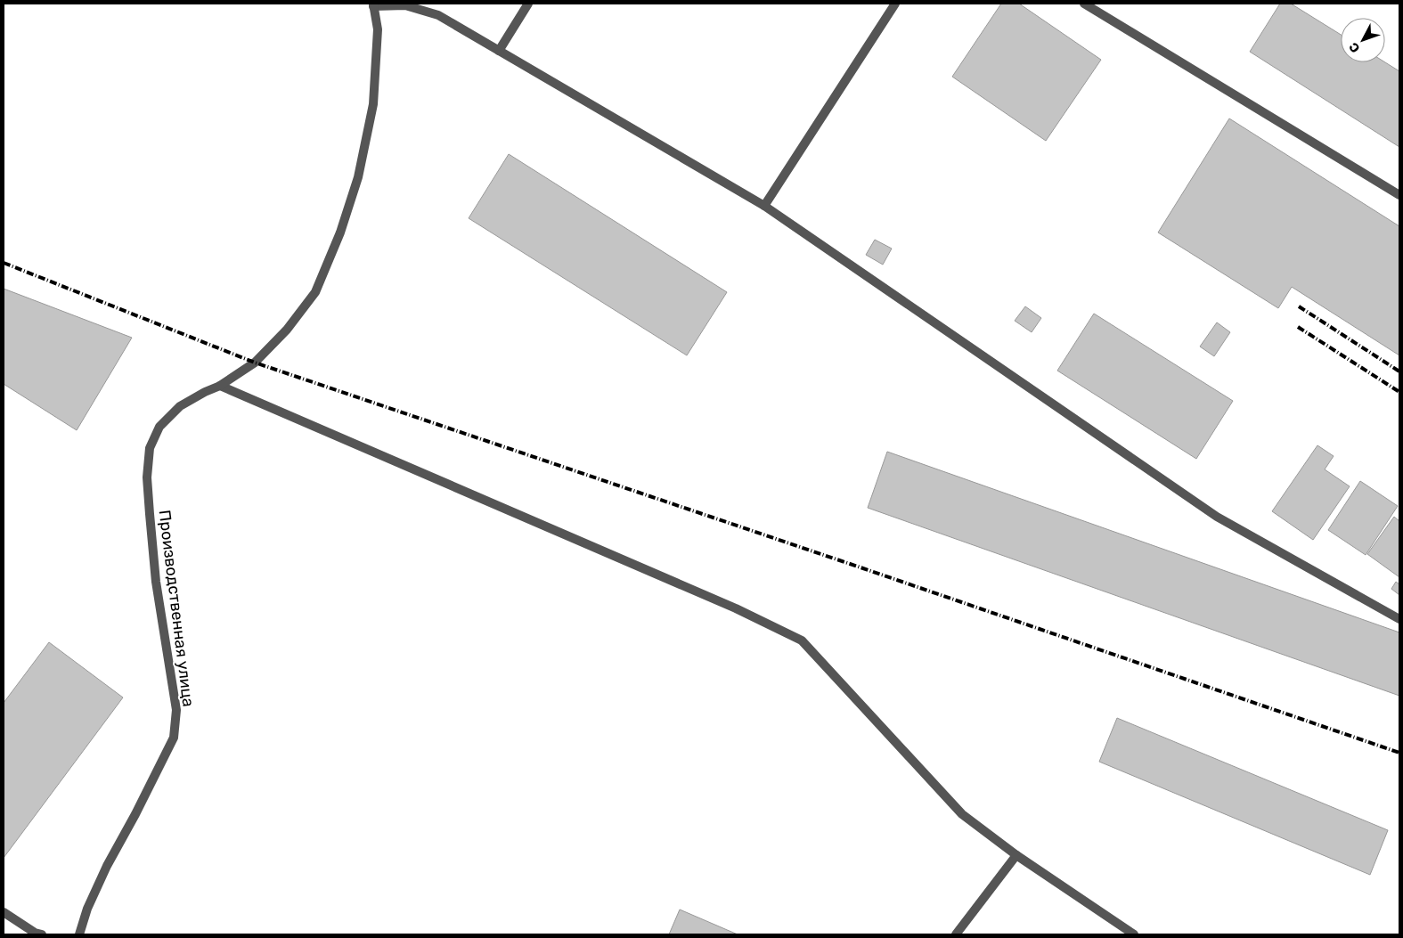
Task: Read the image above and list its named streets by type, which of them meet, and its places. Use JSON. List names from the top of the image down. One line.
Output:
{"streets":{"street":["Производственная улица"]},"north":"bottom left"}
